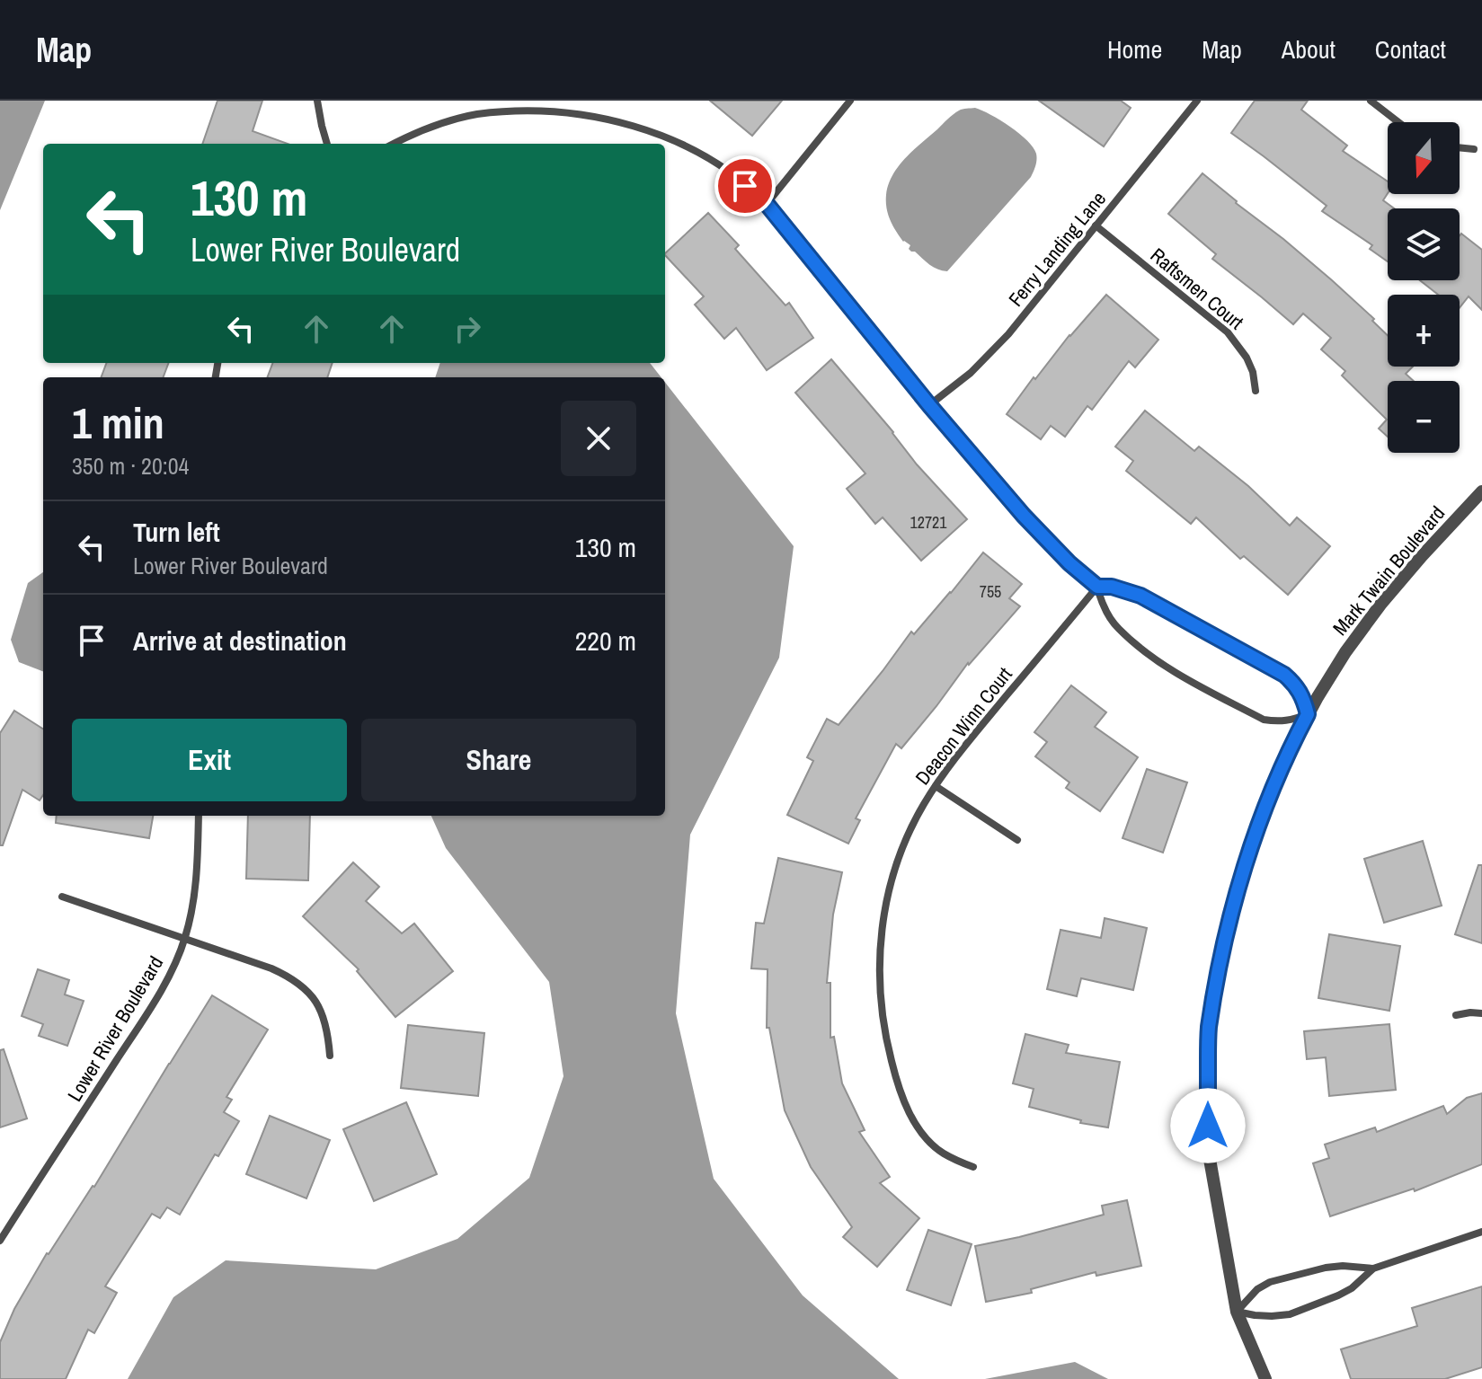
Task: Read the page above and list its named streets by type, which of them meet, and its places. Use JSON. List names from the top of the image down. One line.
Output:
{"streets":{"street":["Ferry Landing Lane","Raftsmen Court","Mark Twain Boulevard","Deacon Winn Court","Lower River Boulevard"]},"crossings":[["Ferry Landing Lane","Raftsmen Court"]],"house_numbers":["12721","755"],"north":"bottom","page":{"header":"Map","nav":["Home","Map","About","Contact"],"map_buttons":["+","−"],"turn":["130 m","Lower River Boulevard"],"heading":["1 min","350 m · 20:04"],"list":[{"name":"Turn left","note":"Lower River Boulevard","value":"130 m"},{"name":"Arrive at destination","value":"220 m"}],"buttons":["Exit","Share"]}}
